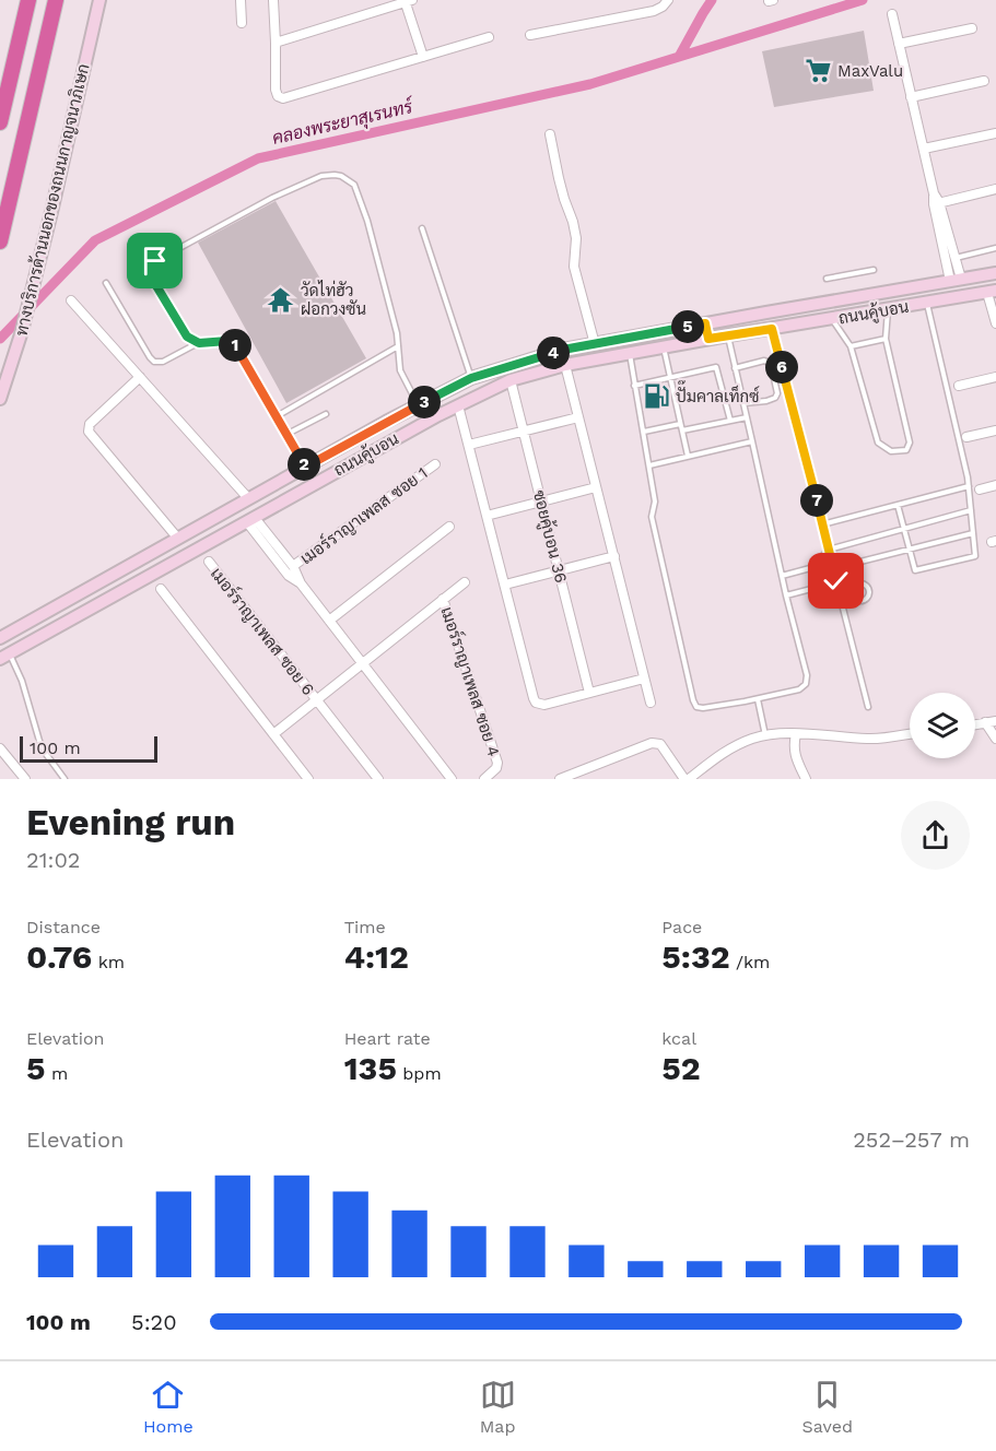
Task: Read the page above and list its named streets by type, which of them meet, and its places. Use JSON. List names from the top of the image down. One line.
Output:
{"streets":{"main road":["ทางบริการด้านนอกของถนนกาญจนาภิเษก","ถนนคู้บอน"],"street":["เมอร์ราญาเพลส ซอย 1","ซอยคู้บอน 36","เมอร์ราญาเพลส ซอย 6","เมอร์ราญาเพลส ซอย 4"]},"crossings":[["ถนนคู้บอน","ซอยคู้บอน 36"]],"water":["คลองพระยาสุเรนทร์"],"places":{"supermarket":["MaxValu"],"temple":["วัดไท่ฮัว ฝอกวงซัน"],"fuel station":["ปั๊มคาลเท็กซ์"]},"scale_bar":"100 m","page":{"pins":["5","1","4","6","3","2","7"],"scale":"100 m","heading":["Evening run","21:02"],"stats":[["Distance","0.76 km"],["Time","4:12"],["Pace","5:32 /km"],["Elevation","5 m"],["Heart rate","135 bpm"],["kcal","52"]],"chart":["Elevation","252–257 m"],"list":[{"name":"100 m","note":"5:20"}],"tabs":["Home","Map","Saved"]}}
